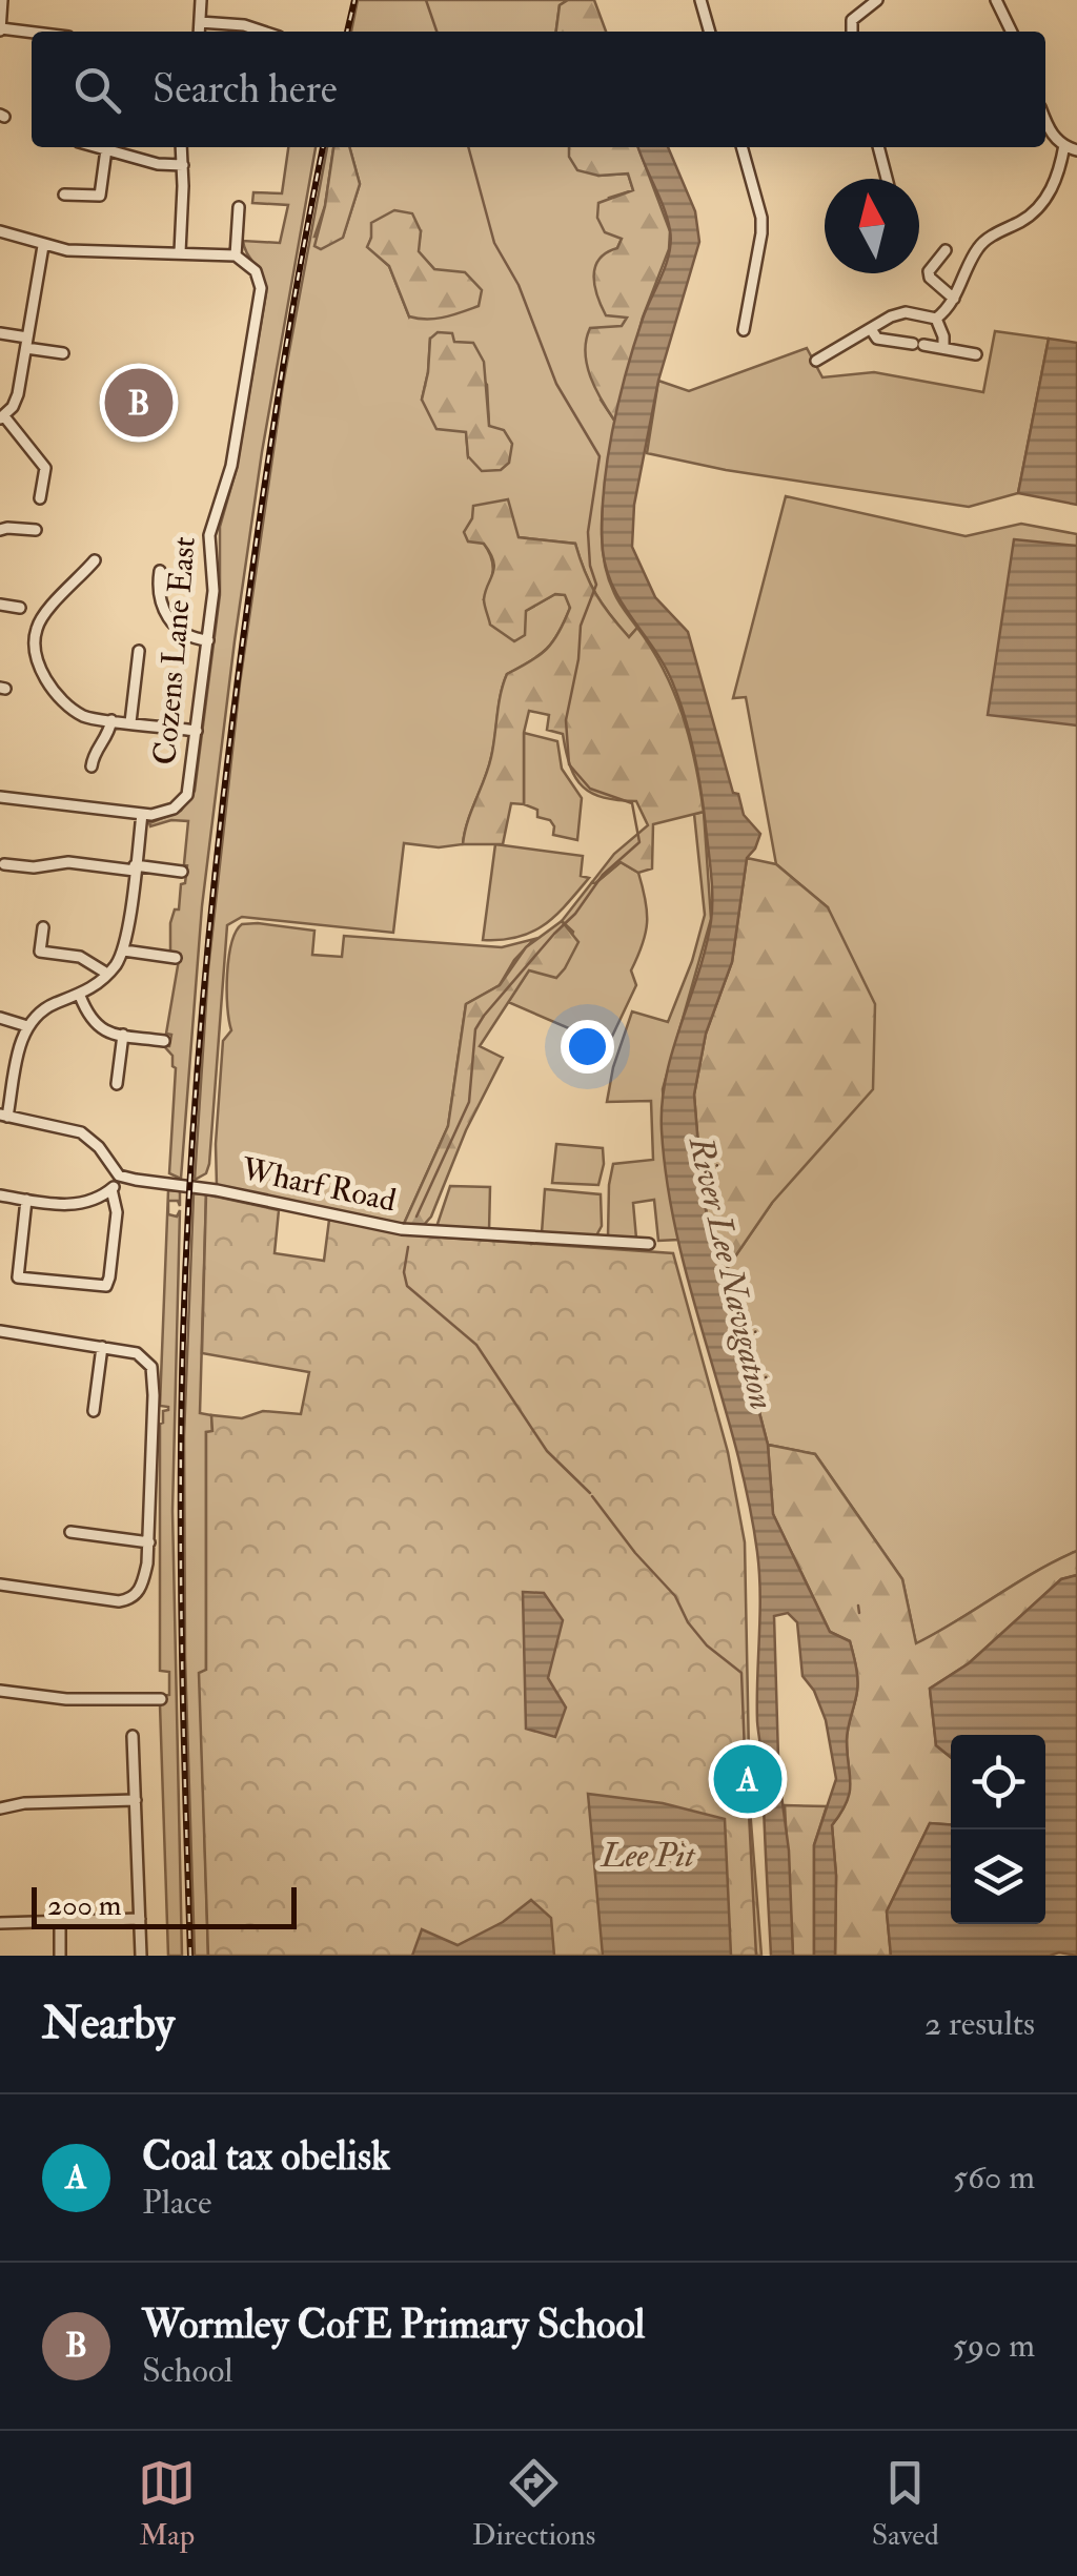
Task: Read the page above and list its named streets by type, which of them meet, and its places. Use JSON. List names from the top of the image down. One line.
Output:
{"streets":{"street":["Cozens Lane East","Wharf Road"]},"water":["River Lee Navigation","Lee Pit"],"scale_bar":"200 m","north":"top","page":{"search":"Search here","pins":["B","A"],"scale":"200 m","heading":["Nearby","2 results"],"list":[{"mark":"A","name":"Coal tax obelisk","note":"Place","value":"560 m"},{"mark":"B","name":"Wormley CofE Primary School","note":"School","value":"590 m"}],"nav":["Map","Directions","Saved"]}}
